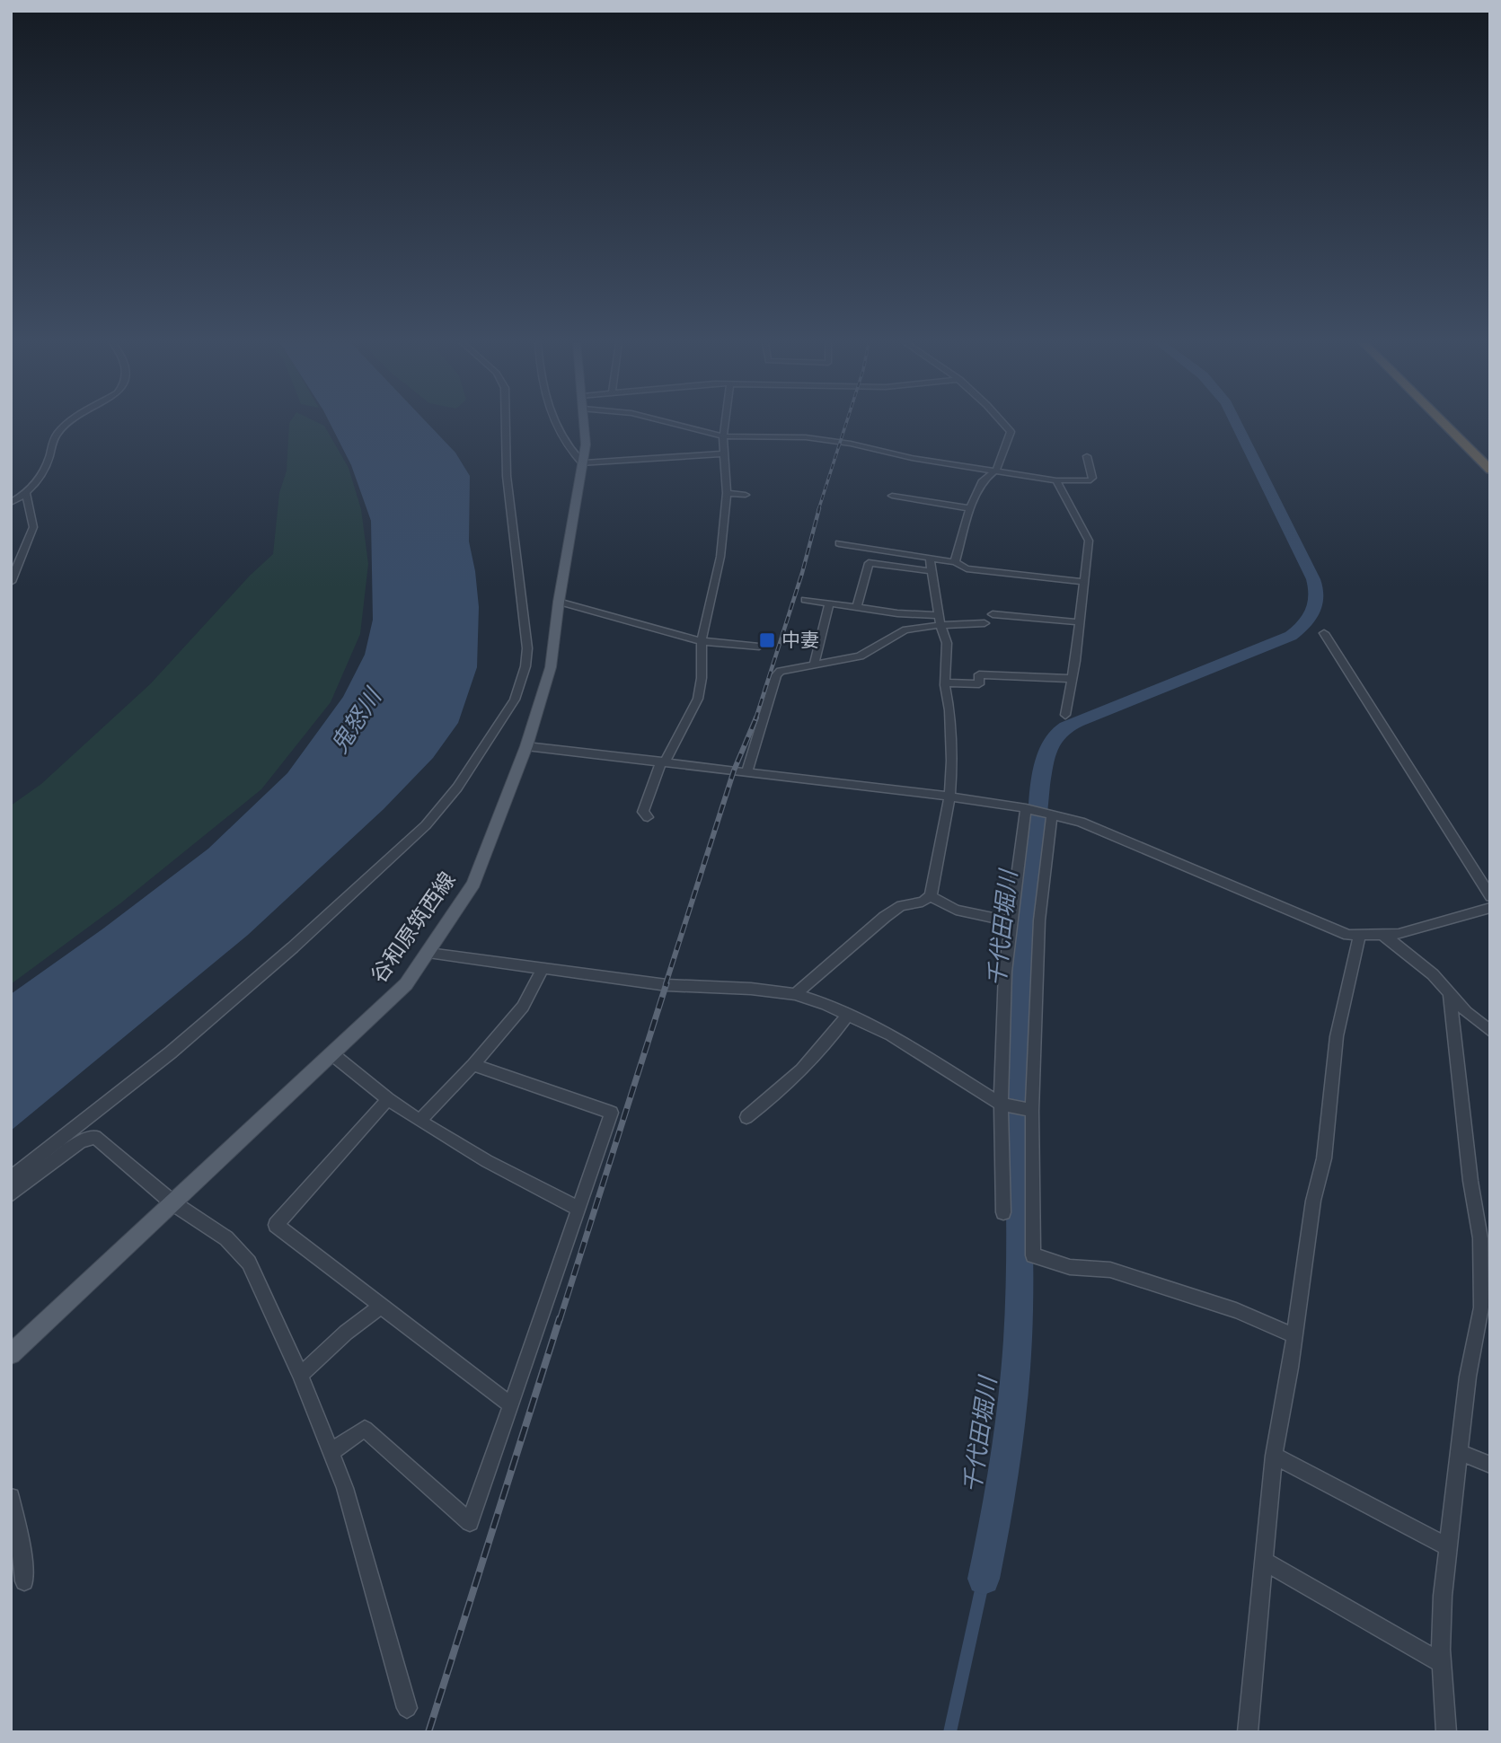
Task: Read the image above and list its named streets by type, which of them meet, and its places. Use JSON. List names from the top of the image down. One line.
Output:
{"streets":{"main road":["谷和原筑西線"]},"water":["鬼怒川","千代田堀川"],"places":{"transit":["中妻"]}}
